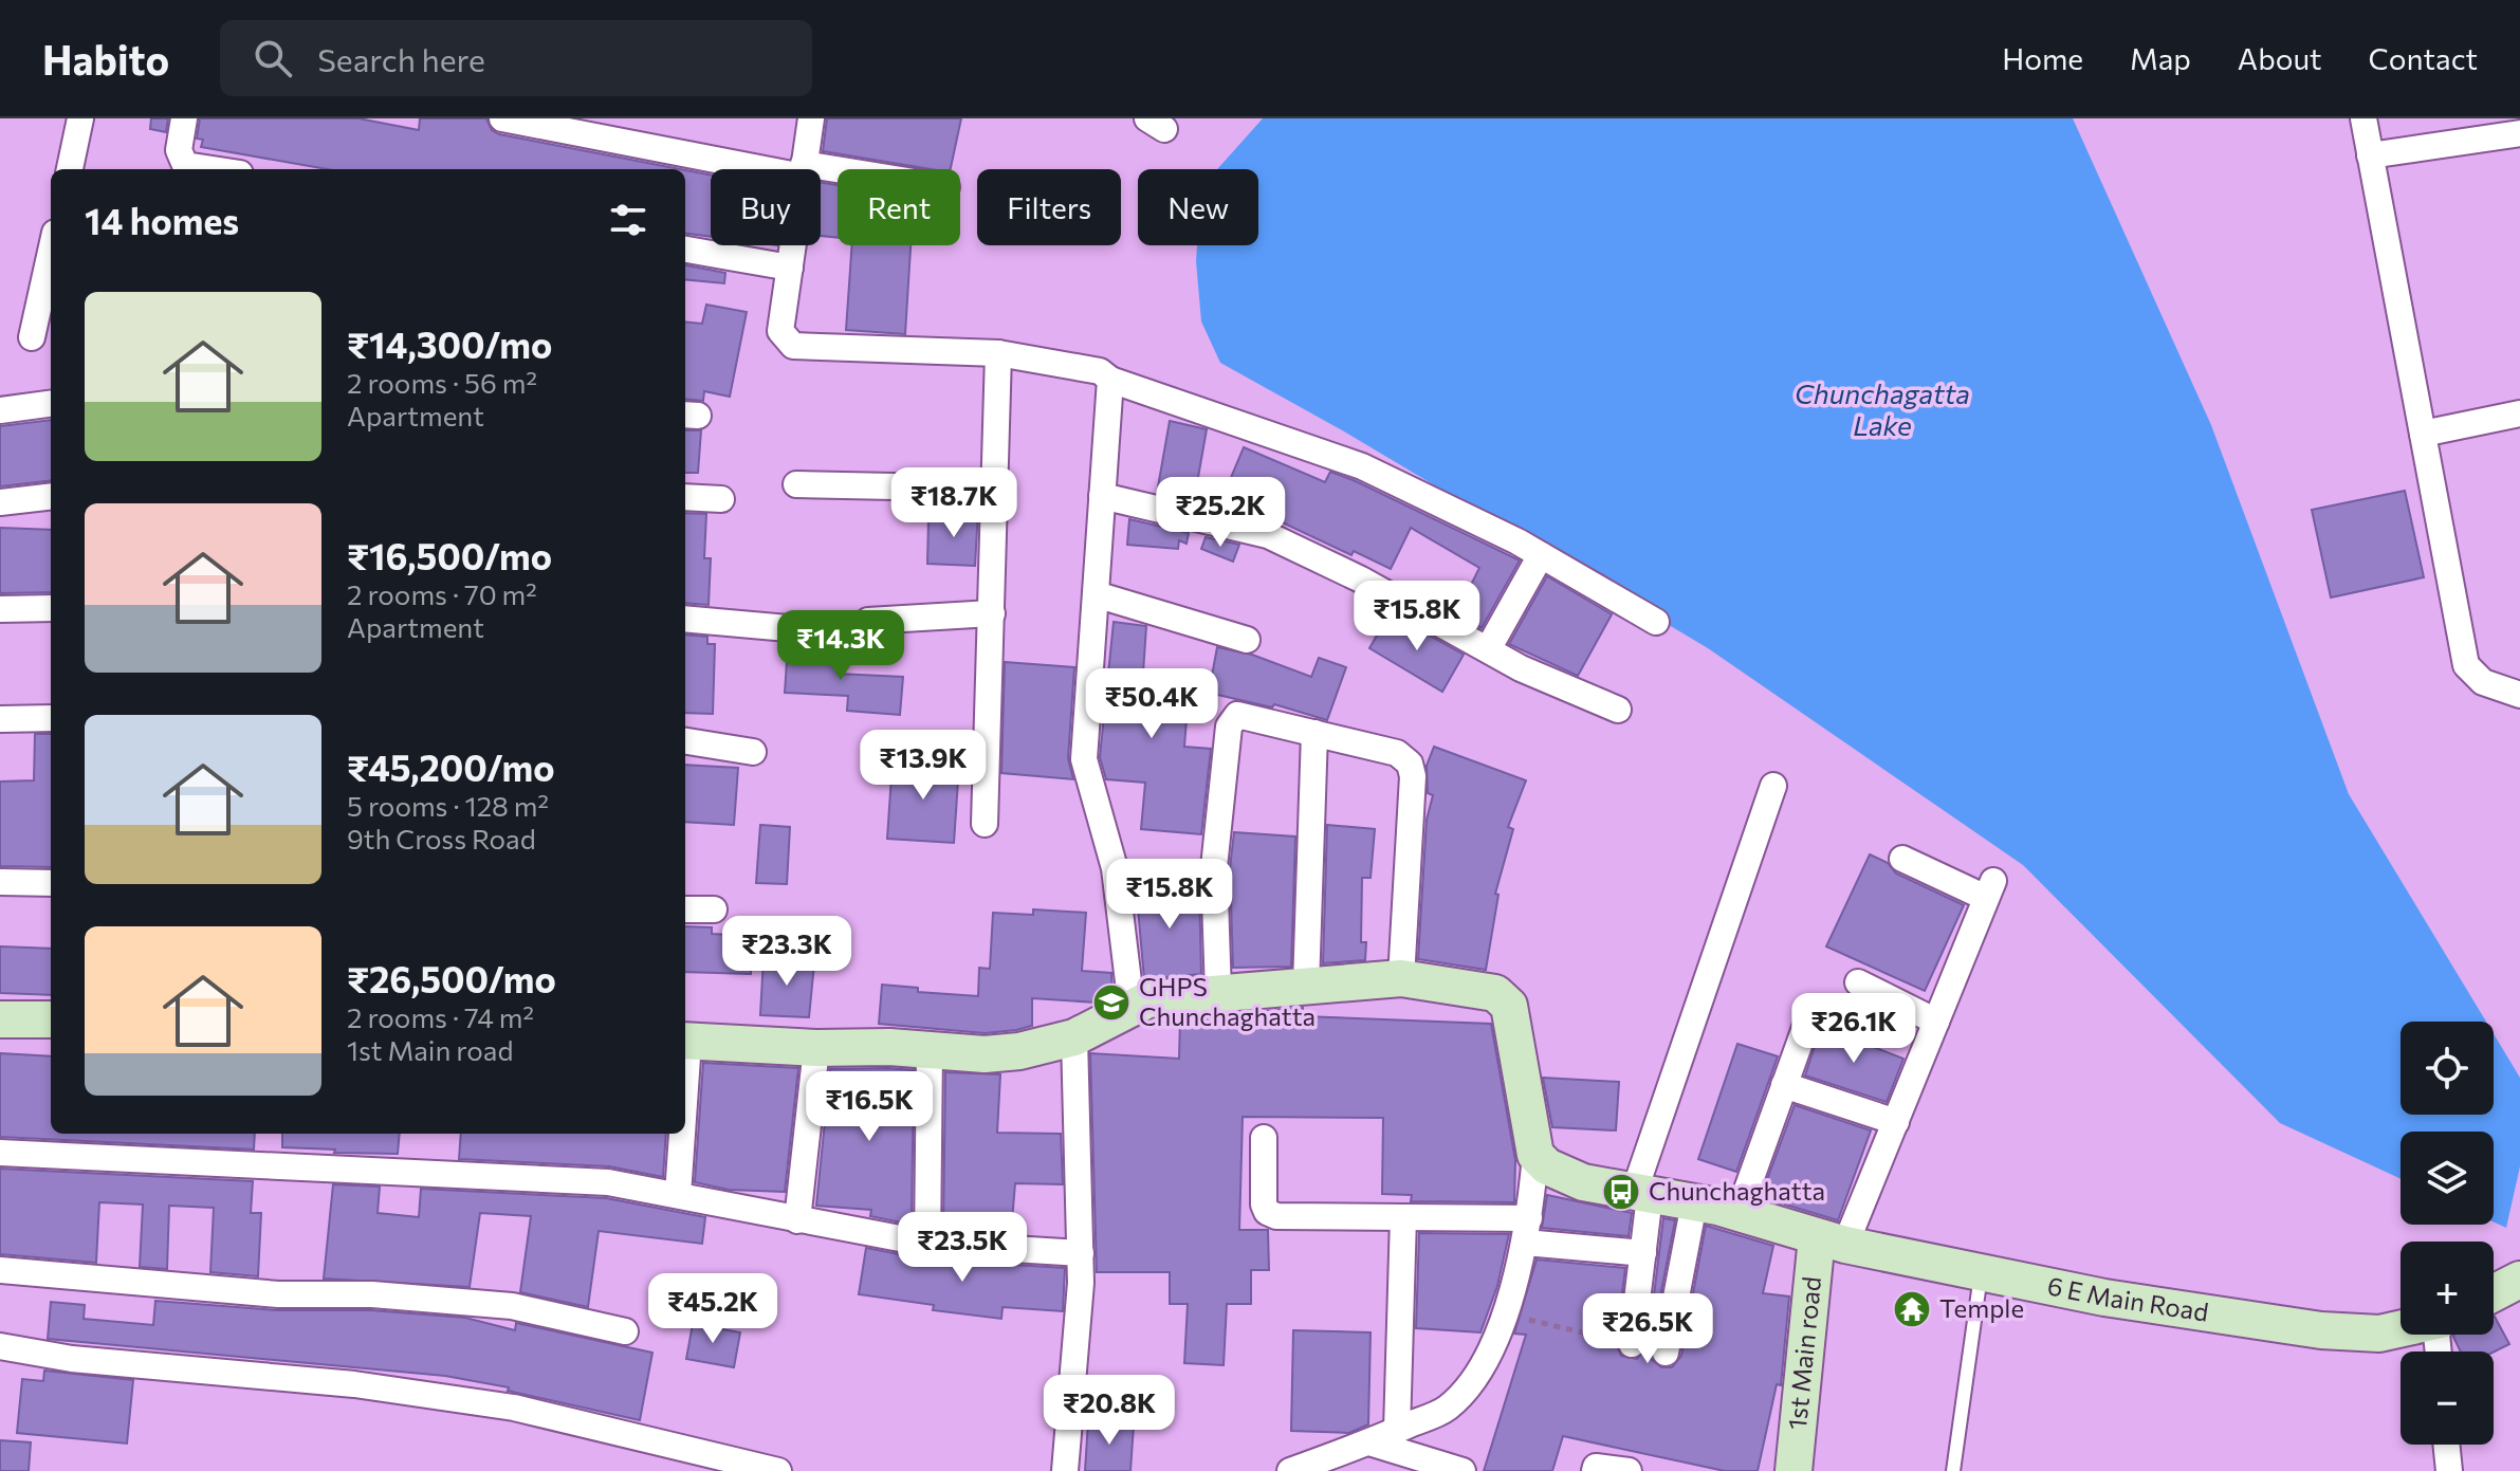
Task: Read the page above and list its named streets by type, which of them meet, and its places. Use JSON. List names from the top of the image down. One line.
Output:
{"streets":{"street":["6 E Main Road","1st Main road"]},"crossings":[["6 E Main Road","1st Main road"]],"water":["Chunchagatta Lake"],"places":{"school or university":["GHPS Chunchaghatta"],"bus stop":["Chunchaghatta"],"temple":["Temple"]},"page":{"header":"Habito","search":"Search here","nav":["Home","Map","About","Contact"],"chip":["Buy","Rent","Filters","New"],"heading":"14 homes","list":[{"name":"₹14,300/mo","note":"2 rooms · 56 m² · Apartment"},{"name":"₹16,500/mo","note":"2 rooms · 70 m² · Apartment"},{"name":"₹45,200/mo","note":"5 rooms · 128 m² · 9th Cross Road"},{"name":"₹26,500/mo","note":"2 rooms · 74 m² · 1st Main road"}],"price":["₹18.7K","₹25.2K","₹15.8K","₹14.3K","₹50.4K","₹13.9K","₹15.8K","₹23.3K","₹26.1K","₹16.5K","₹23.5K","₹45.2K","₹26.5K","₹20.8K"],"map_buttons":["+","−"]}}
